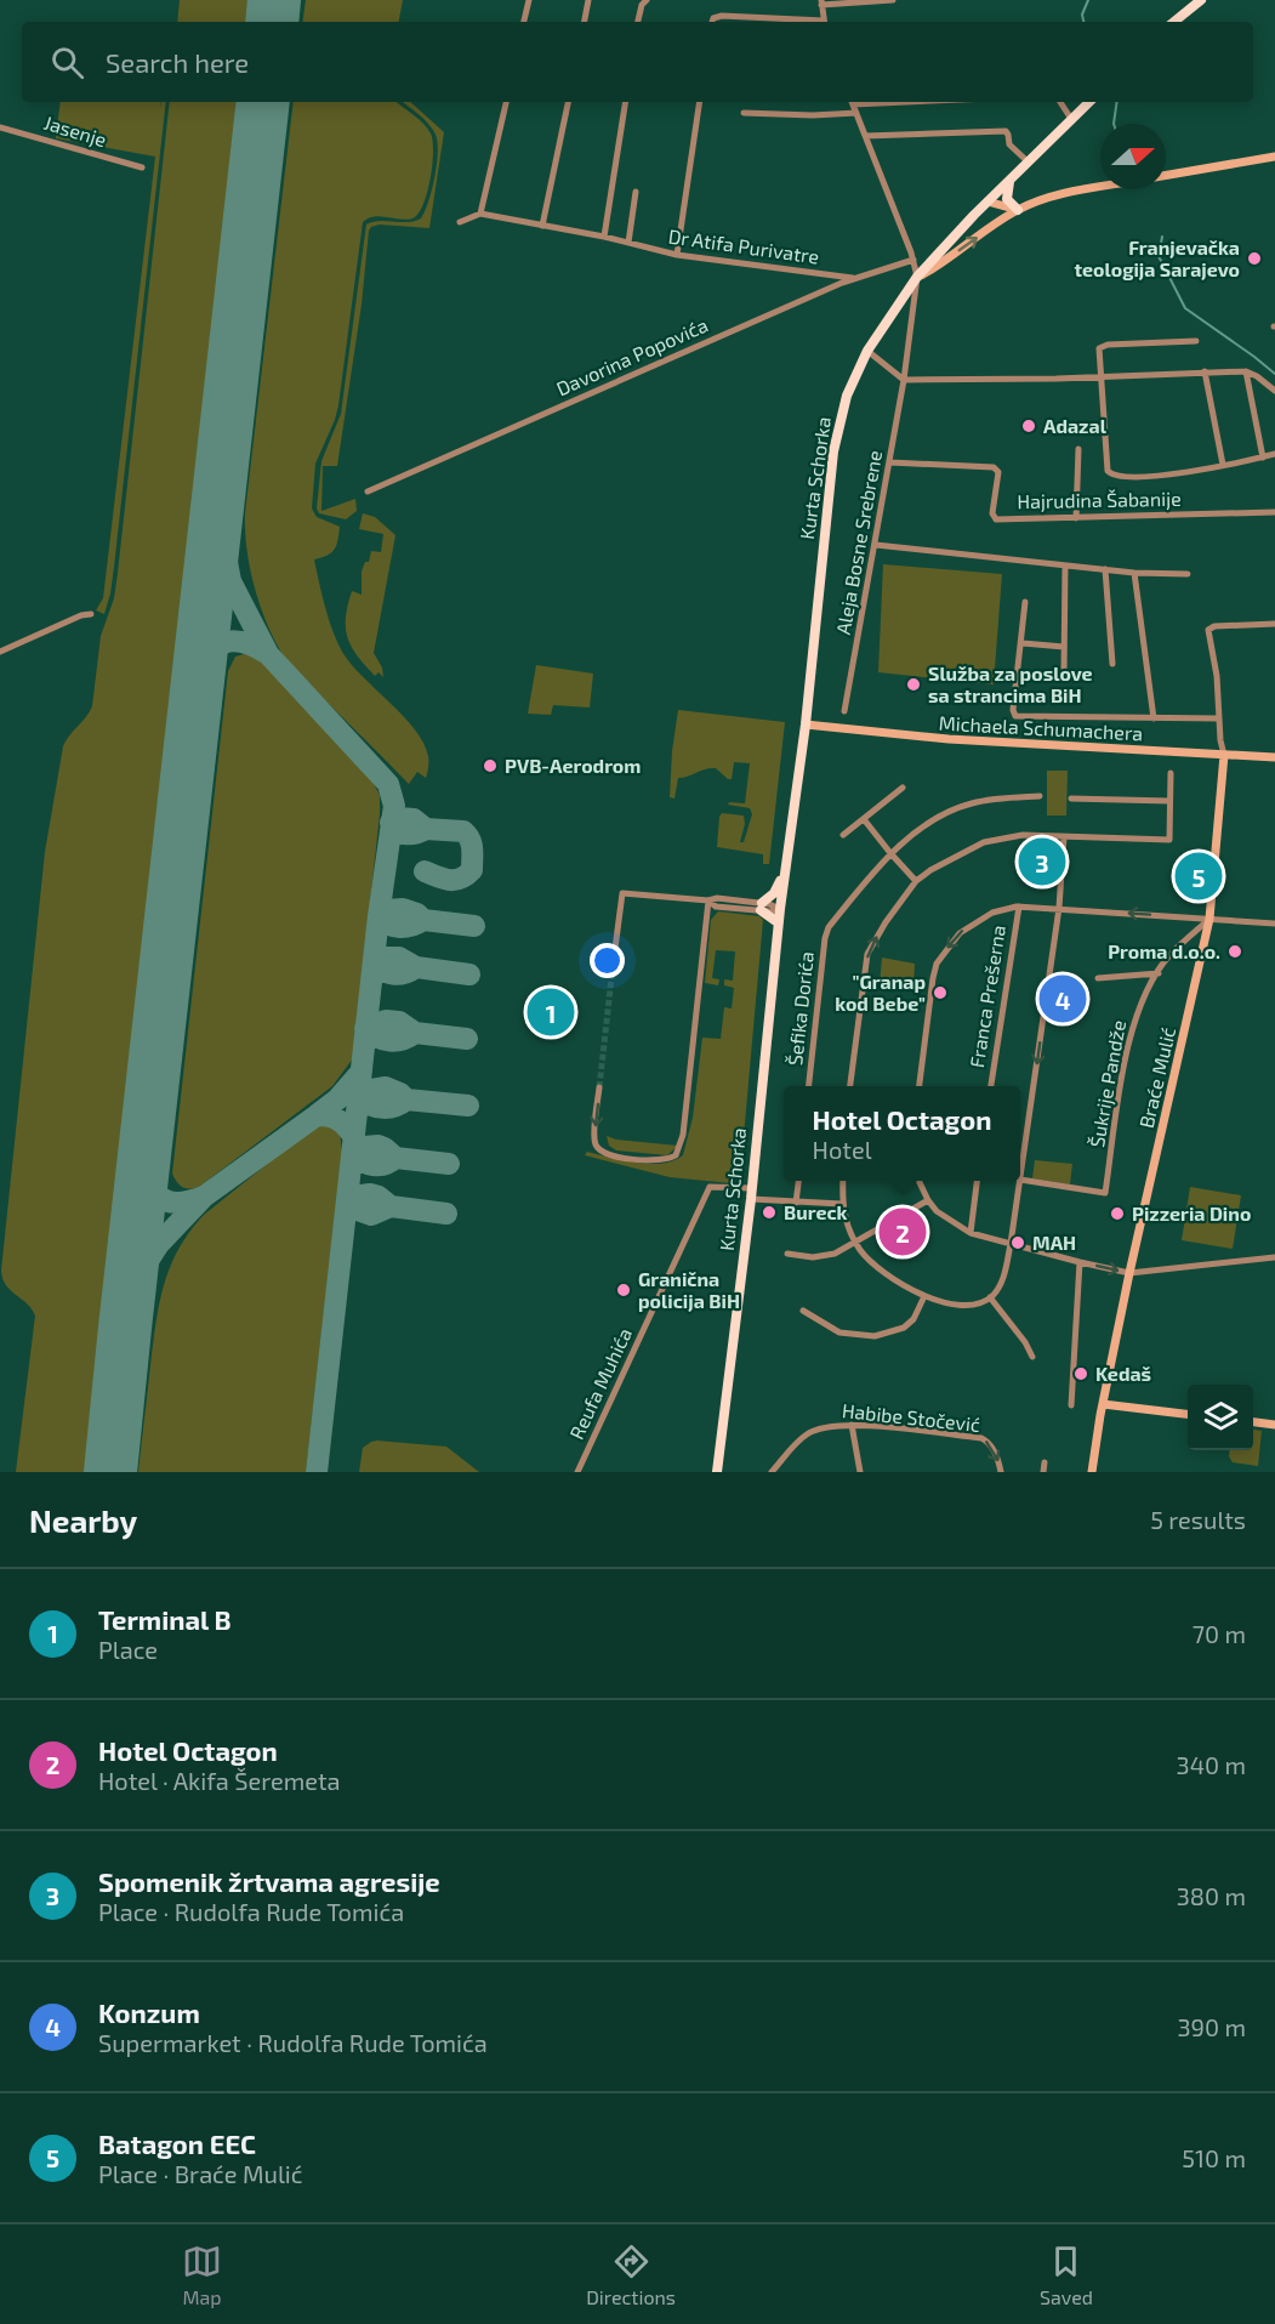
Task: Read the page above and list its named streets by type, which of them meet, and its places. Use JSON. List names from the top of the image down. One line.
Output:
{"streets":{"main road":["Kurta Schorka"],"street":["Jasenje","Dr Atifa Purivatre","Davorina Popovića","Hajrudina Šabanije","Aleja Bosne Srebrene","Michaela Schumachera","Franca Prešerna","Šefika Dorića","Braće Mulić","Šukrije Pandže","Reufa Muhića","Habibe Stočević"]},"crossings":[["Dr Atifa Purivatre","Davorina Popovića"],["Davorina Popovića","Aleja Bosne Srebrene"],["Kurta Schorka","Aleja Bosne Srebrene"],["Kurta Schorka","Michaela Schumachera"],["Kurta Schorka","Reufa Muhića"],["Hajrudina Šabanije","Aleja Bosne Srebrene"],["Michaela Schumachera","Braće Mulić"],["Braće Mulić","Šukrije Pandže"]],"one_way":["Habibe Stočević"],"places":["Franjevačka teologija Sarajevo","Adazal","Služba za poslove sa strancima BiH","PVB-Aerodrom","Proma d.o.o.","\"Granap kod Bebe\"","Bureck","Pizzeria Dino","MAH","Granična policija BiH","Kedaš"],"north":"right","page":{"search":"Search here","pins":["3","5","4","1","2"],"popup":["Hotel Octagon","Hotel"],"heading":["Nearby","5 results"],"list":[{"mark":"1","name":"Terminal B","note":"Place","value":"70 m"},{"mark":"2","name":"Hotel Octagon","note":"Hotel · Akifa Šeremeta","value":"340 m"},{"mark":"3","name":"Spomenik žrtvama agresije","note":"Place · Rudolfa Rude Tomića","value":"380 m"},{"mark":"4","name":"Konzum","note":"Supermarket · Rudolfa Rude Tomića","value":"390 m"},{"mark":"5","name":"Batagon EEC","note":"Place · Braće Mulić","value":"510 m"}],"nav":["Map","Directions","Saved"]}}
